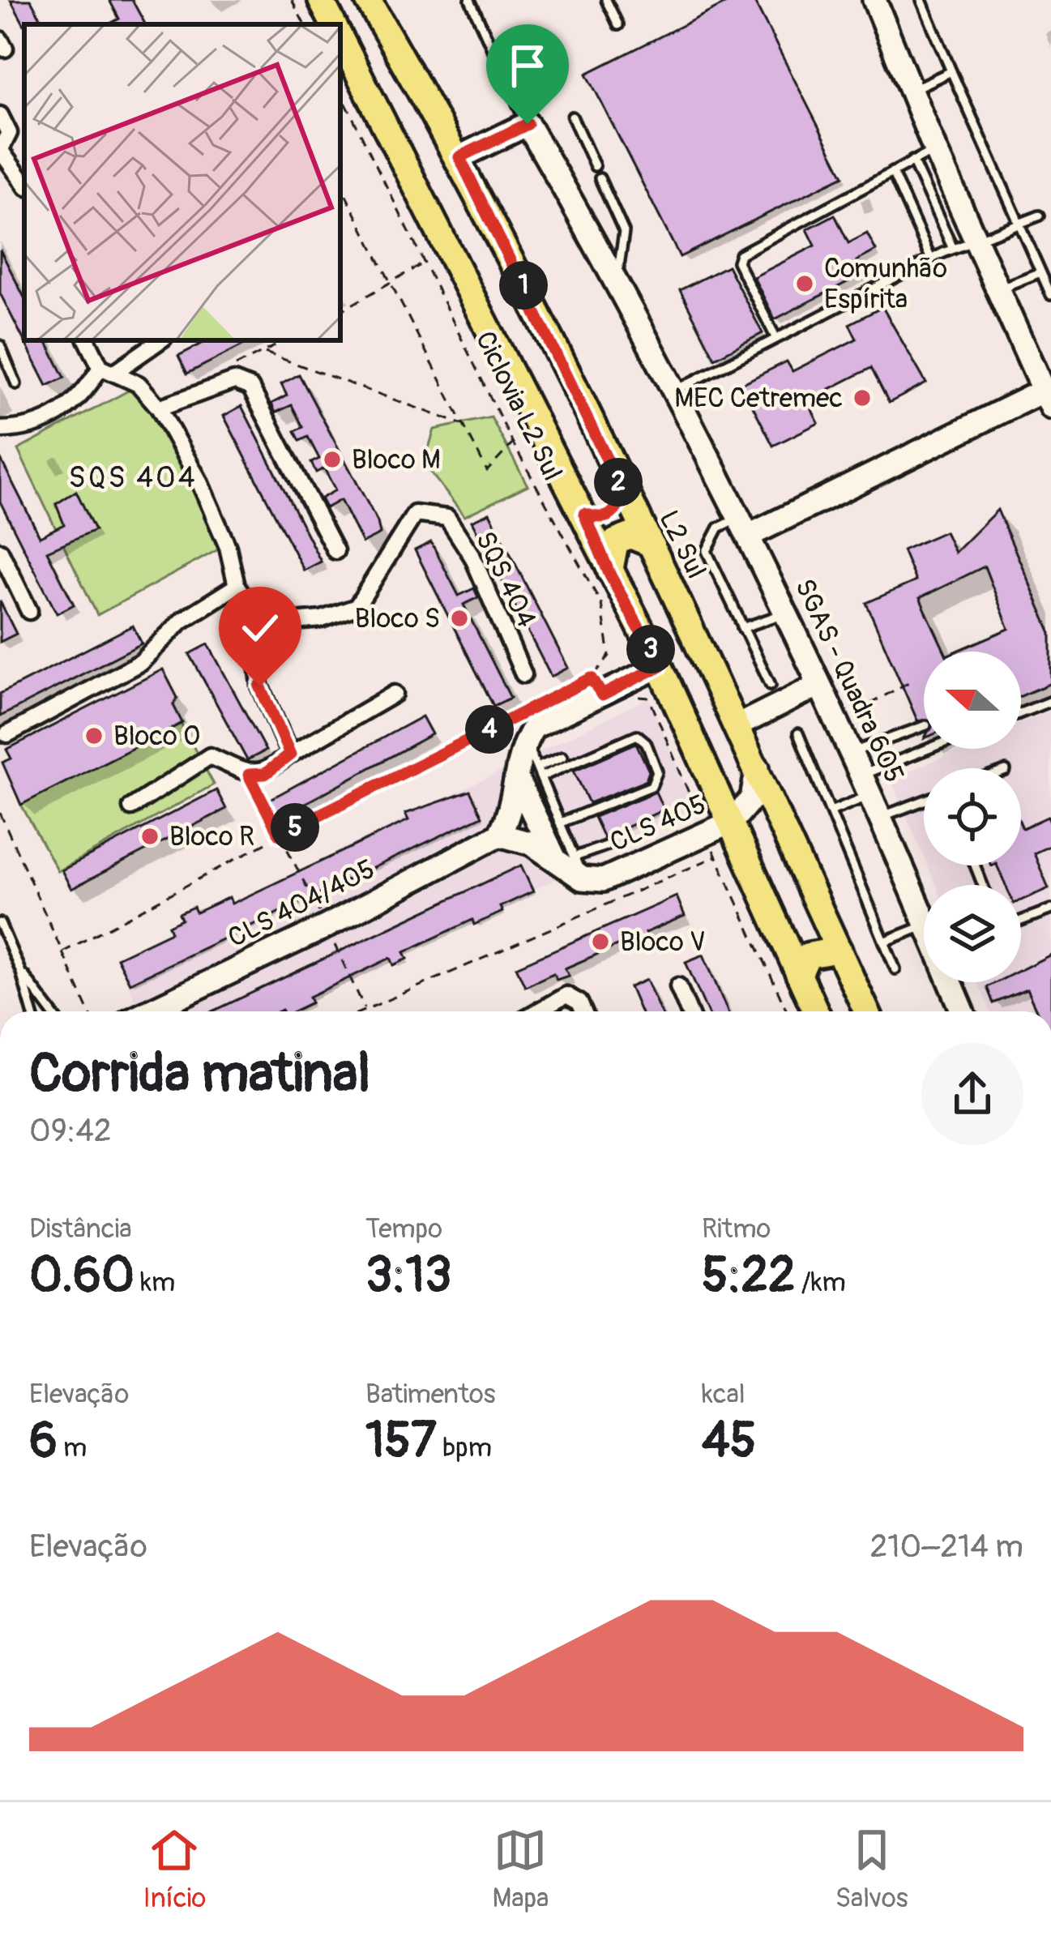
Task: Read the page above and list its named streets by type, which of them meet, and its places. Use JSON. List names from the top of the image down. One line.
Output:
{"streets":{"main road":["L2 Sul"],"street":["SQS 404","SGAS - Quadra 605","CLS 405","CLS 404/405"],"path":["Ciclovia L2 Sul"]},"crossings":[["L2 Sul","CLS 405"]],"districts":["SQS 404"],"places":["Comunhão Espírita","MEC Cetremec","Bloco M","Bloco S","Bloco O","Bloco R","Bloco V"],"north":"left","page":{"pins":["1","2","3","4","5"],"heading":["Corrida matinal","09:42"],"stats":[["Distância","0.60 km"],["Tempo","3:13"],["Ritmo","5:22 /km"],["Elevação","6 m"],["Batimentos","157 bpm"],["kcal","45"]],"chart":["Elevação","210–214 m"],"tabs":["Início","Mapa","Salvos"]}}
